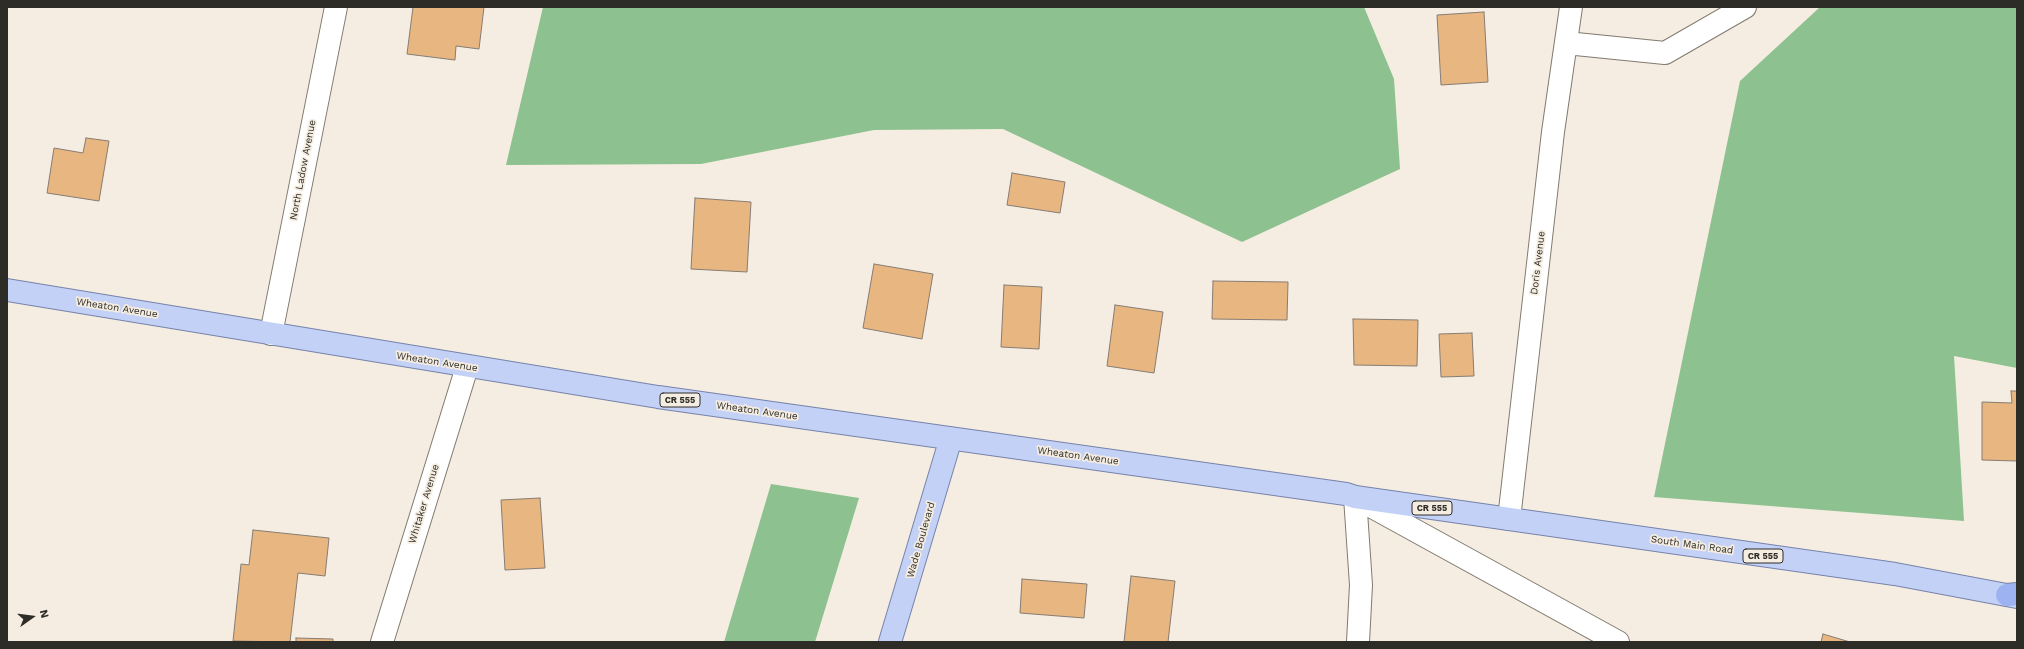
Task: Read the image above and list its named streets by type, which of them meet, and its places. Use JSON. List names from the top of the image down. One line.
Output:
{"streets":{"main road":["Wheaton Avenue","CR 555","Wade Boulevard","South Main Road"],"street":["North Ladow Avenue","Doris Avenue","Whitaker Avenue"]},"crossings":[["North Ladow Avenue","Wheaton Avenue"],["Doris Avenue","Wheaton Avenue"],["Doris Avenue","South Main Road"],["Wheaton Avenue","Whitaker Avenue"],["Wheaton Avenue","Wade Boulevard"],["Wheaton Avenue","South Main Road"]],"north":"right"}
